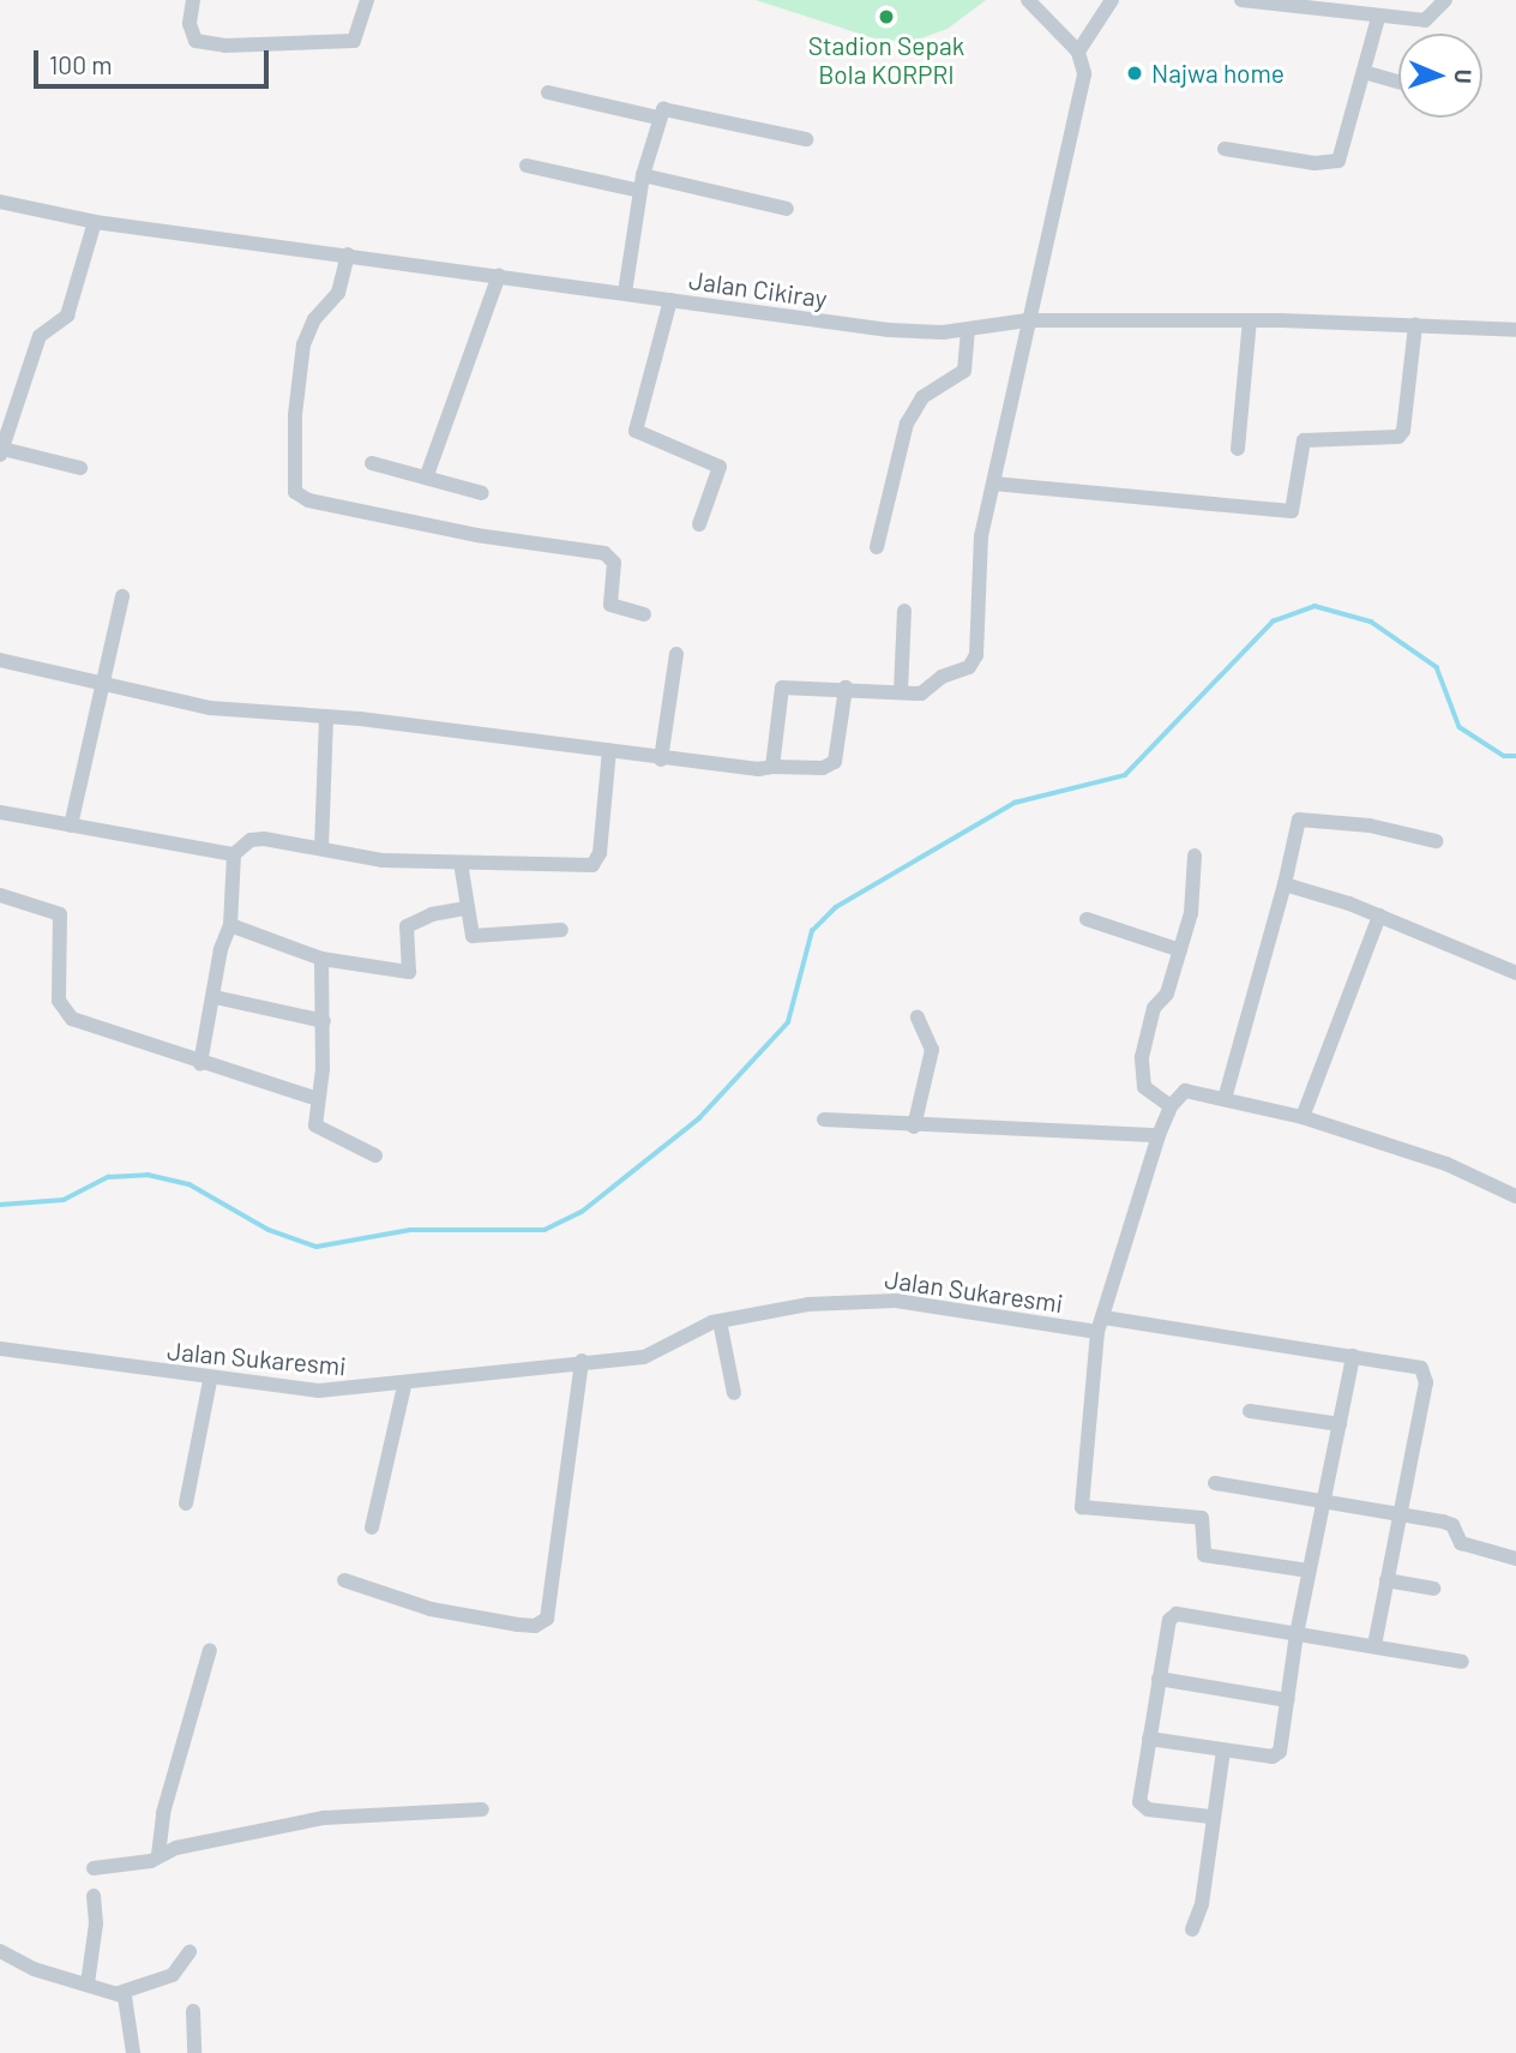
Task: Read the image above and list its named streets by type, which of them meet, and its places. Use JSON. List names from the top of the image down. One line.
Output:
{"streets":{"street":["Jalan Cikiray","Jalan Sukaresmi"]},"places":["Stadion Sepak Bola KORPRI","Najwa home"],"scale_bar":"100 m","north":"right"}
